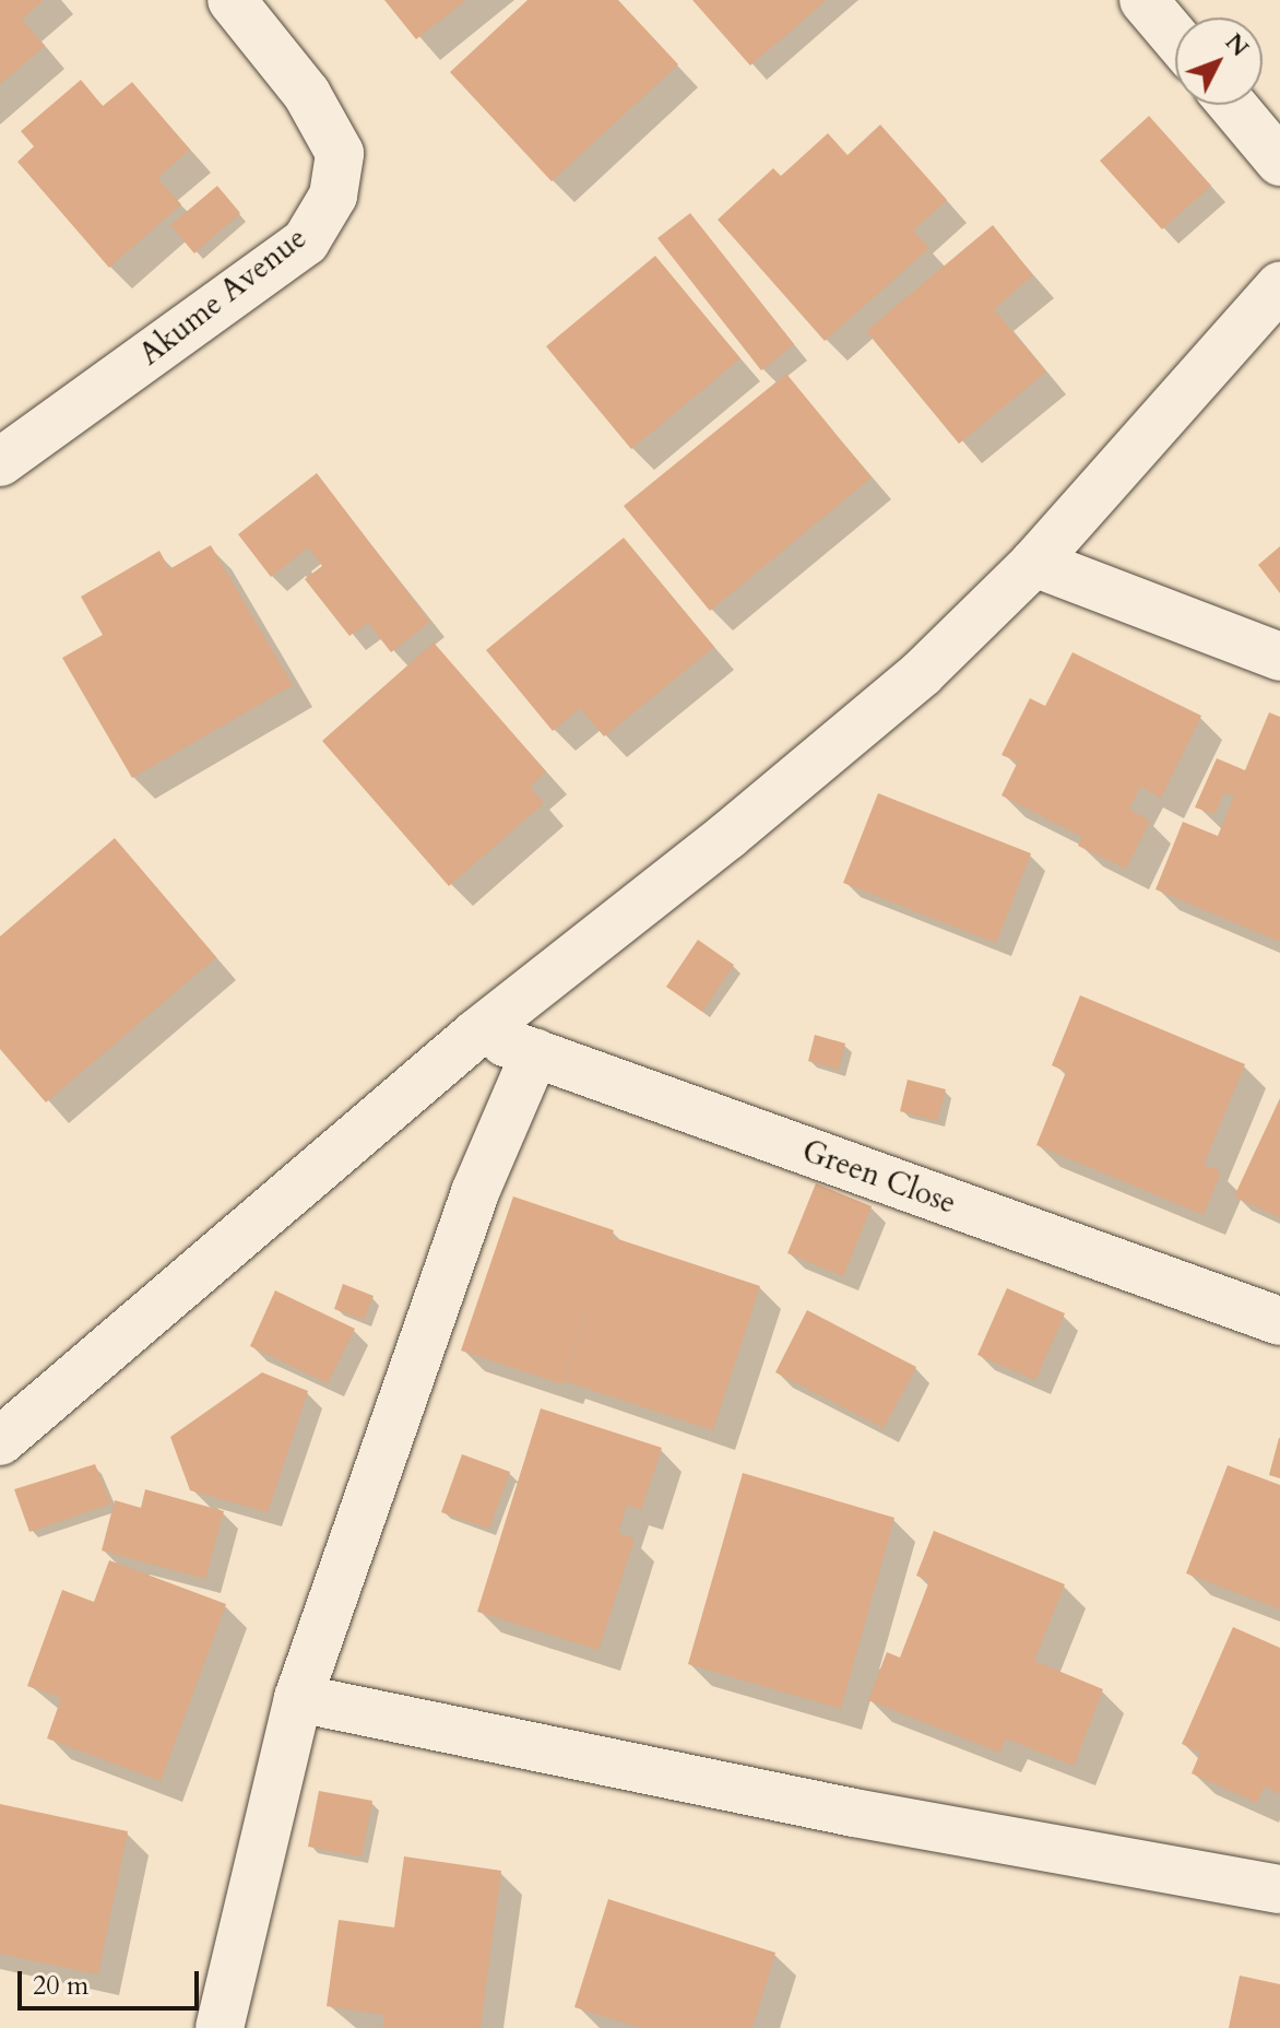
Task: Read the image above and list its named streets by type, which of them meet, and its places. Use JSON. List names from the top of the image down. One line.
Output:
{"streets":{"street":["Akume Avenue","Green Close"]},"scale_bar":"20 m","north":"top right"}
